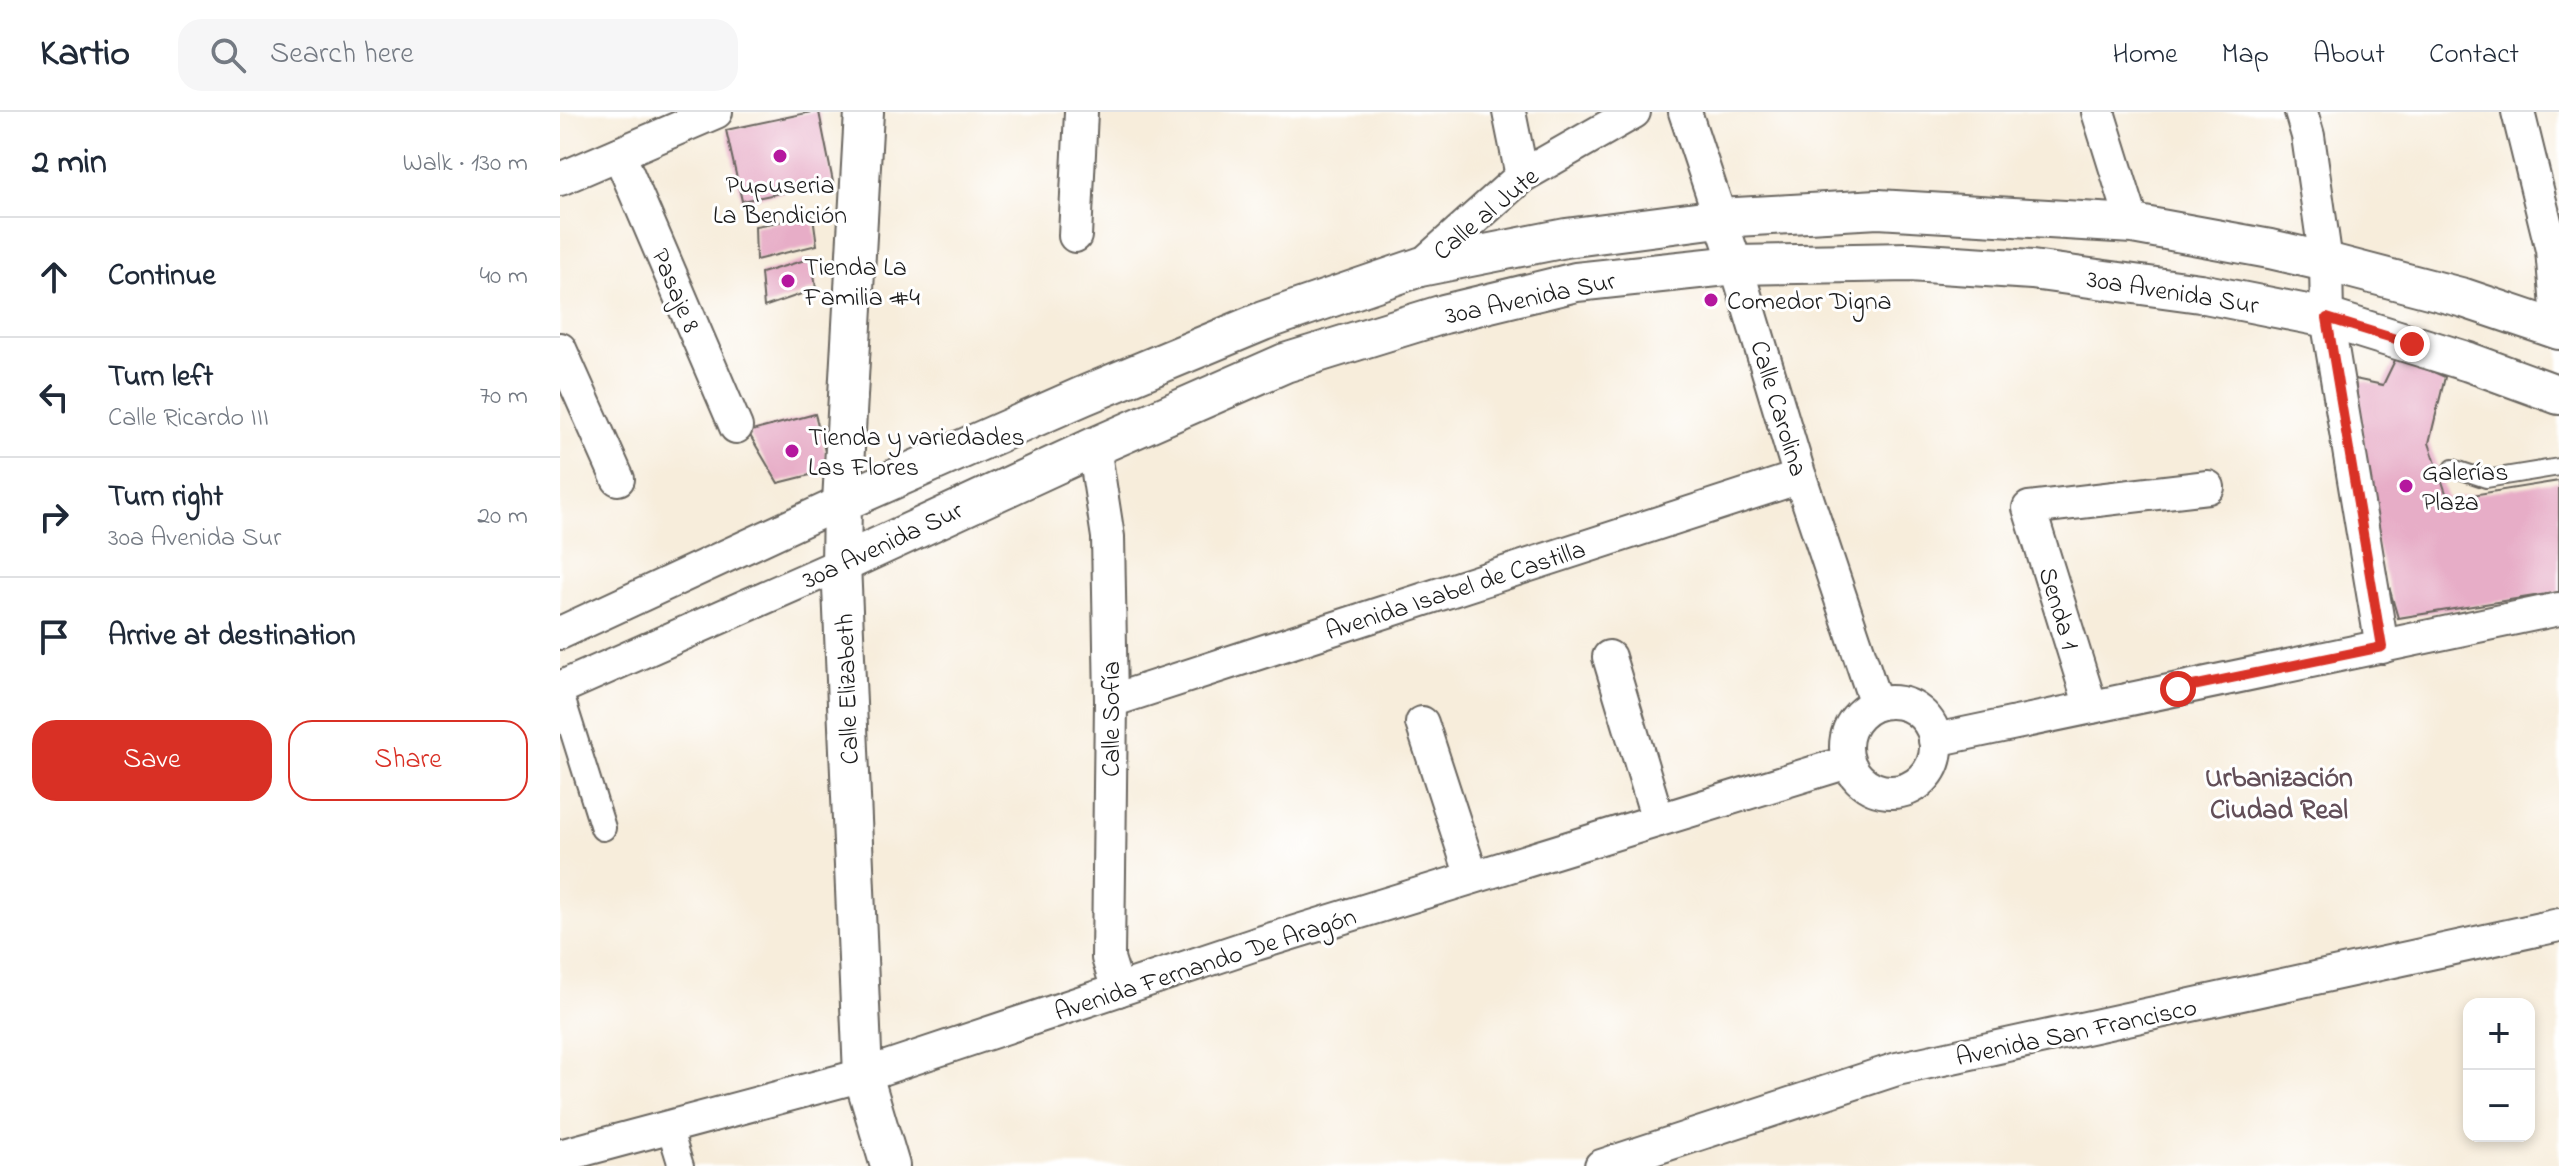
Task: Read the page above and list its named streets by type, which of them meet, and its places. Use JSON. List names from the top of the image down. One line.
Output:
{"streets":{"street":["Calle al Jute","Pasaje 8","30a Avenida Sur","Calle Carolina","Avenida Isabel de Castilla","Senda 1","Calle Elizabeth","Calle Sofía","Avenida Fernando De Aragón","Avenida San Francisco"]},"crossings":[["Calle al Jute","30a Avenida Sur"],["30a Avenida Sur","Calle Carolina"],["30a Avenida Sur","Calle Elizabeth"],["30a Avenida Sur","Calle Sofía"],["Calle Carolina","Avenida Isabel de Castilla"],["Calle Carolina","Avenida Fernando De Aragón"],["Avenida Isabel de Castilla","Calle Sofía"],["Calle Elizabeth","Avenida Fernando De Aragón"],["Calle Sofía","Avenida Fernando De Aragón"]],"districts":["Urbanización Ciudad Real"],"places":["Pupuseria La Bendición","Tienda La Familia #4","Comedor Digna","Tienda y variedades Las Flores","Galerías Plaza"],"page":{"header":"Kartio","search":"Search here","nav":["Home","Map","About","Contact"],"heading":["2 min","Walk · 130 m"],"list":[["Continue","40 m"],["Turn left","Calle Ricardo III","70 m"],["Turn right","30a Avenida Sur","20 m"],"Arrive at destination"],"buttons":["Save","Share"],"map_buttons":["+","−"]}}
